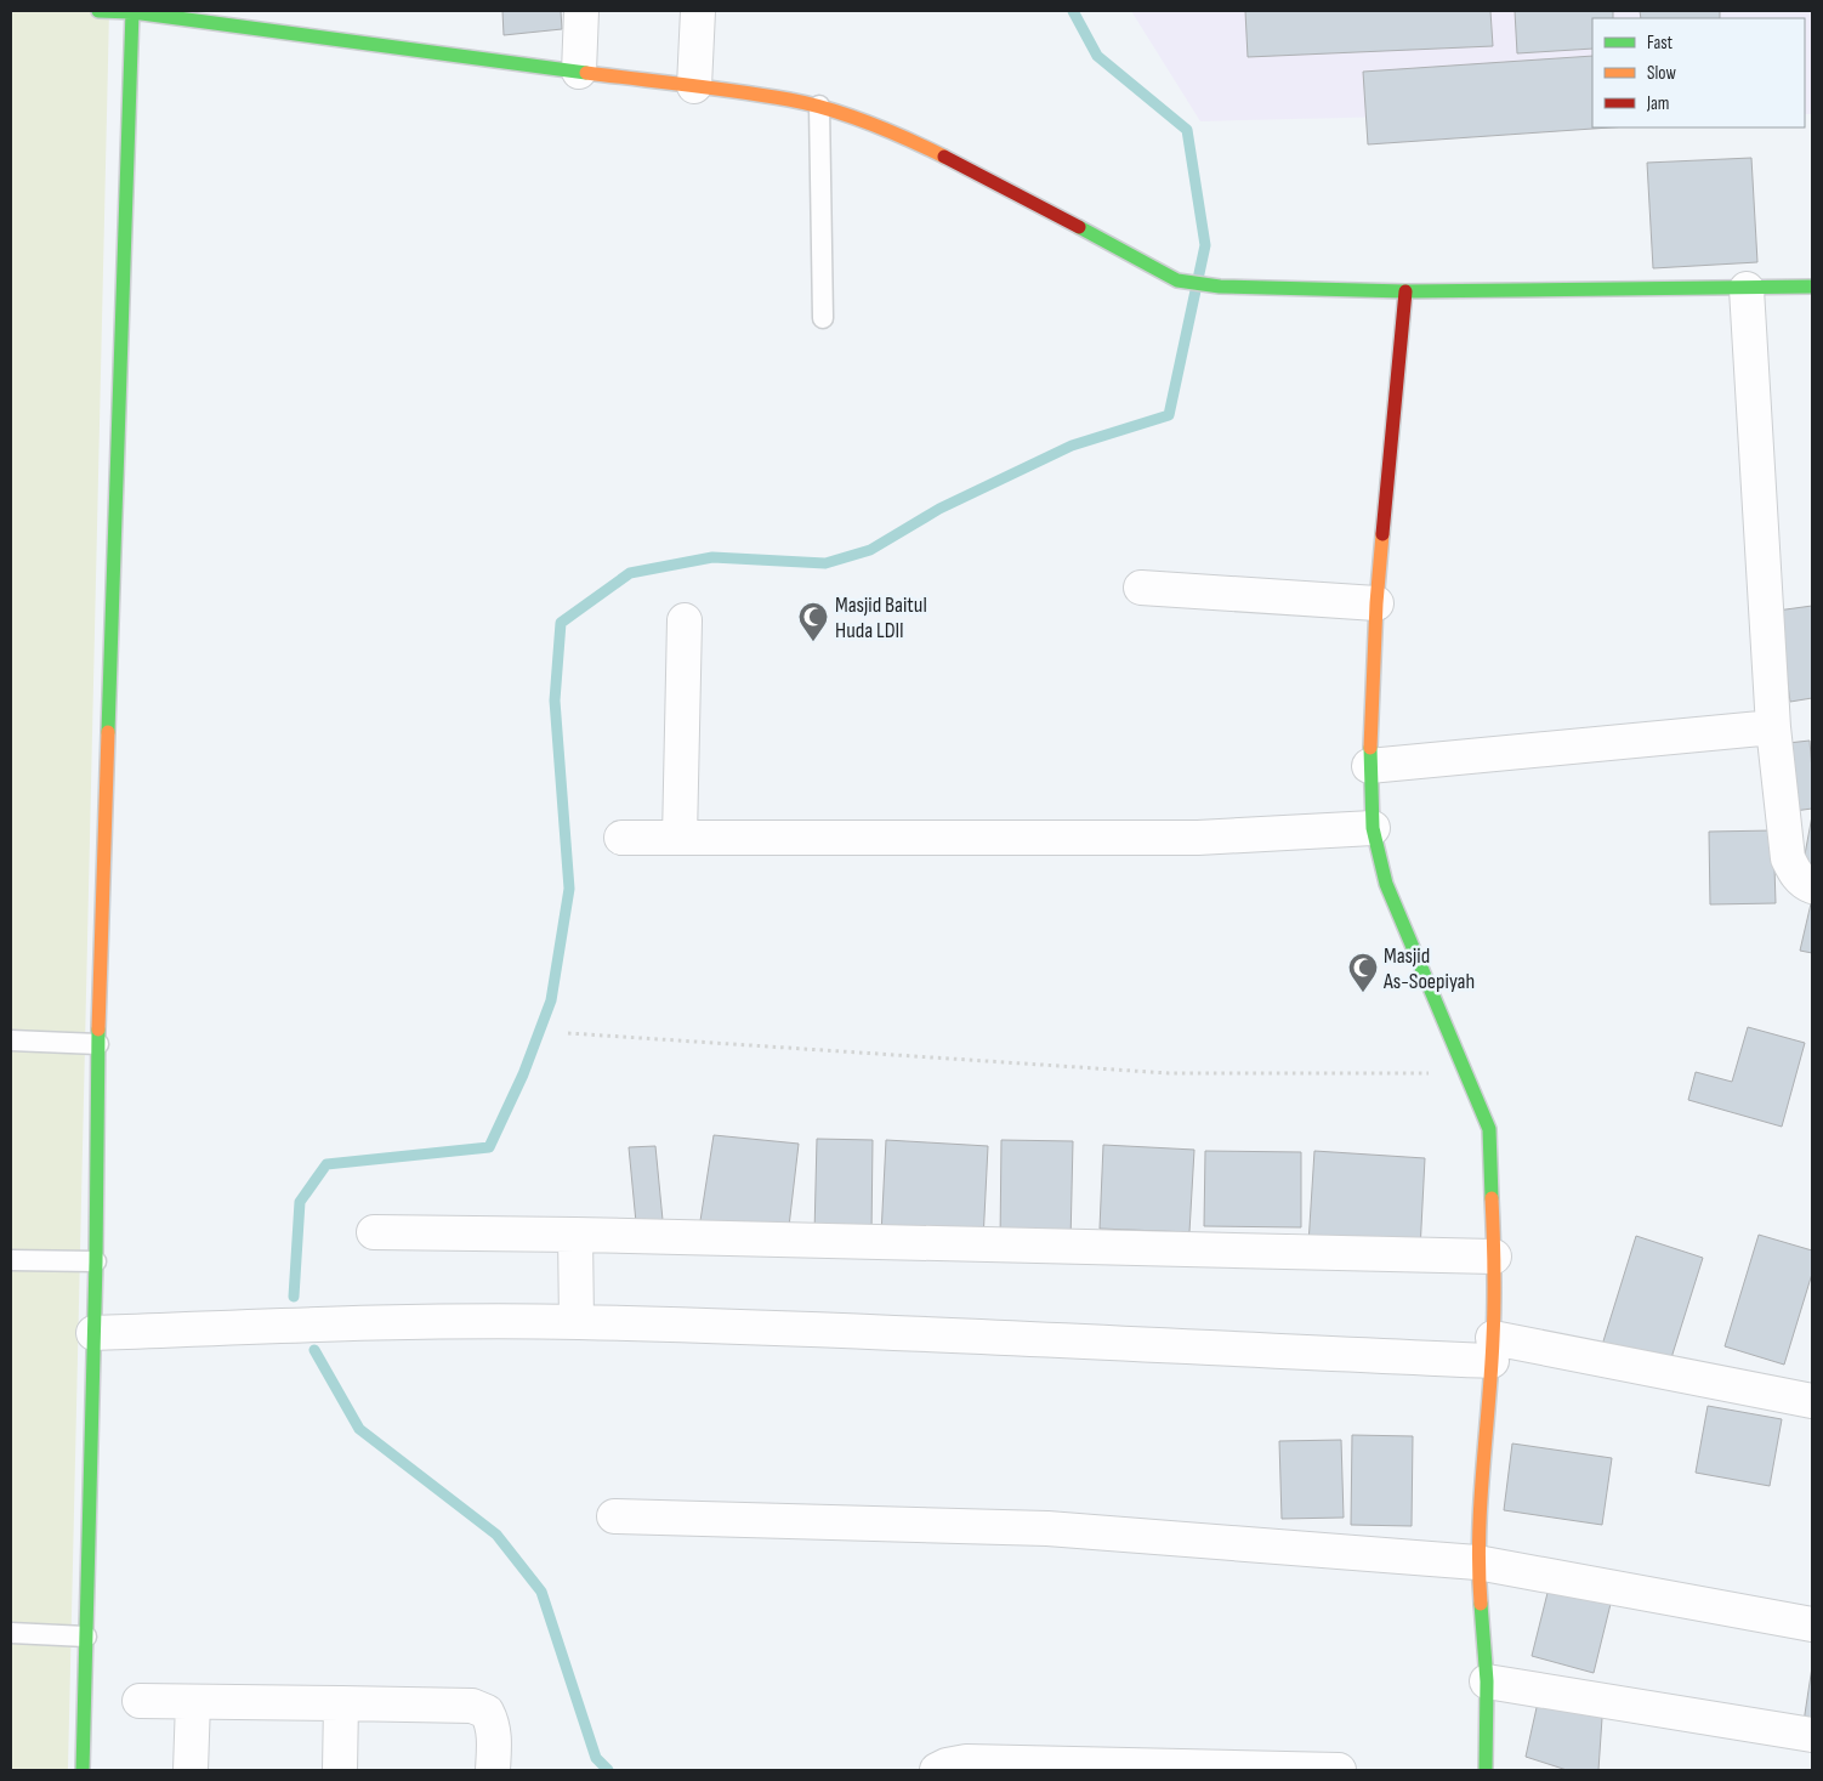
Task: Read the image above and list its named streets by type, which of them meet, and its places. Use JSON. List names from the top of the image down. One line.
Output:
{"places":{"mosque":["Masjid Baitul Huda LDII","Masjid As-Soepiyah"]},"legend":["Fast","Slow","Jam"]}
